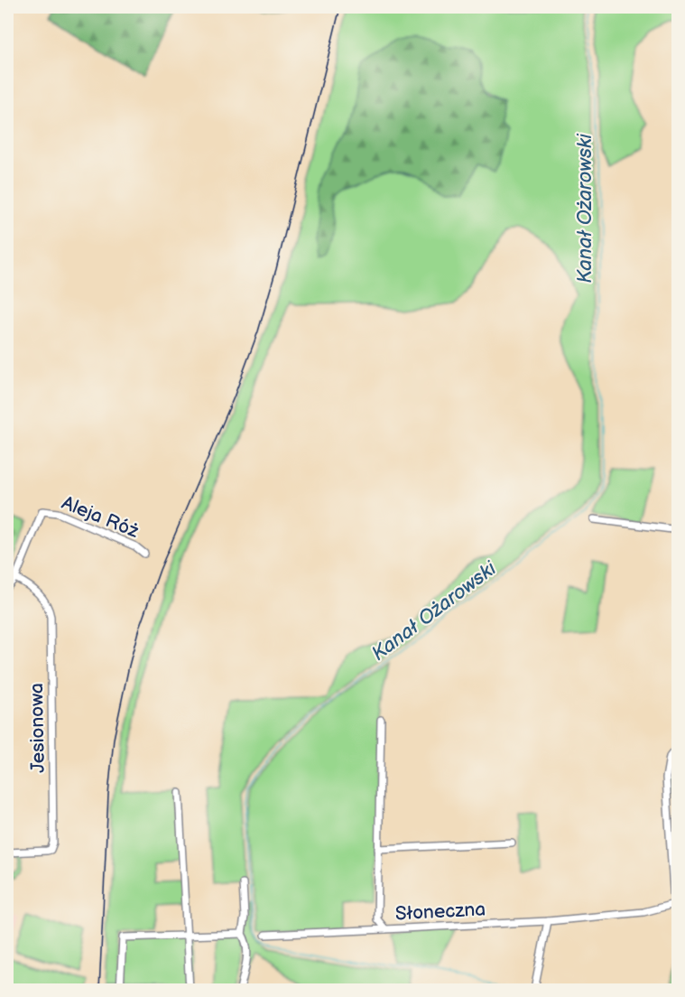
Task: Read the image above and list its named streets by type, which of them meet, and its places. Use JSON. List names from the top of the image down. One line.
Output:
{"streets":{"street":["Aleja Róż","Jesionowa","Słoneczna"]},"crossings":[["Aleja Róż","Jesionowa"]],"water":["Kanał Ożarowski"]}
